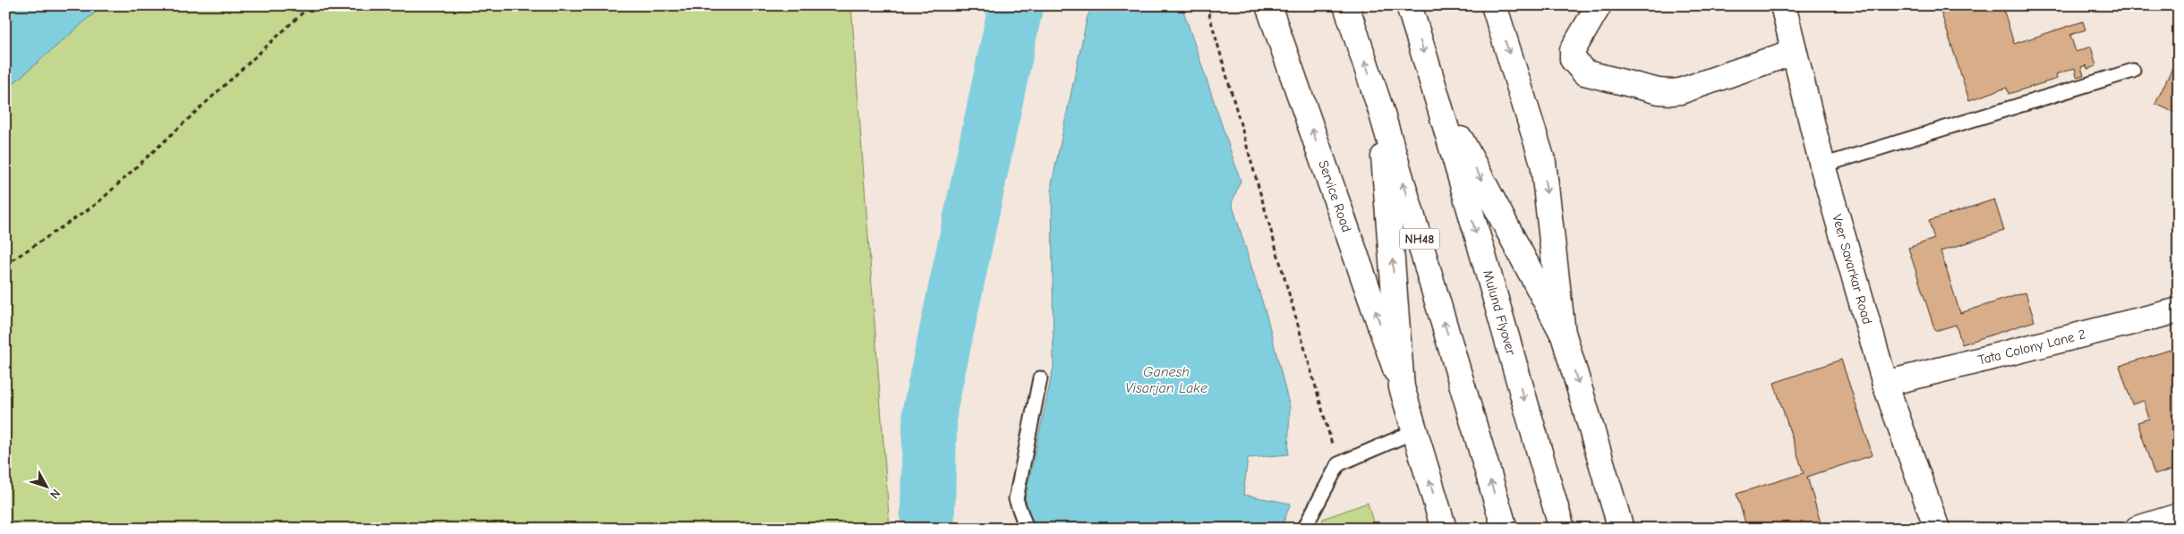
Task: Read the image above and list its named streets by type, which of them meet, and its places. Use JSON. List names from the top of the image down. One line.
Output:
{"streets":{"main road":["Service Road","NH48","Veer Savarkar Road","Mulund Flyover","Tata Colony Lane 2"]},"crossings":[["Veer Savarkar Road","Tata Colony Lane 2"]],"water":["Ganesh Visarjan Lake"],"north":"bottom right"}
